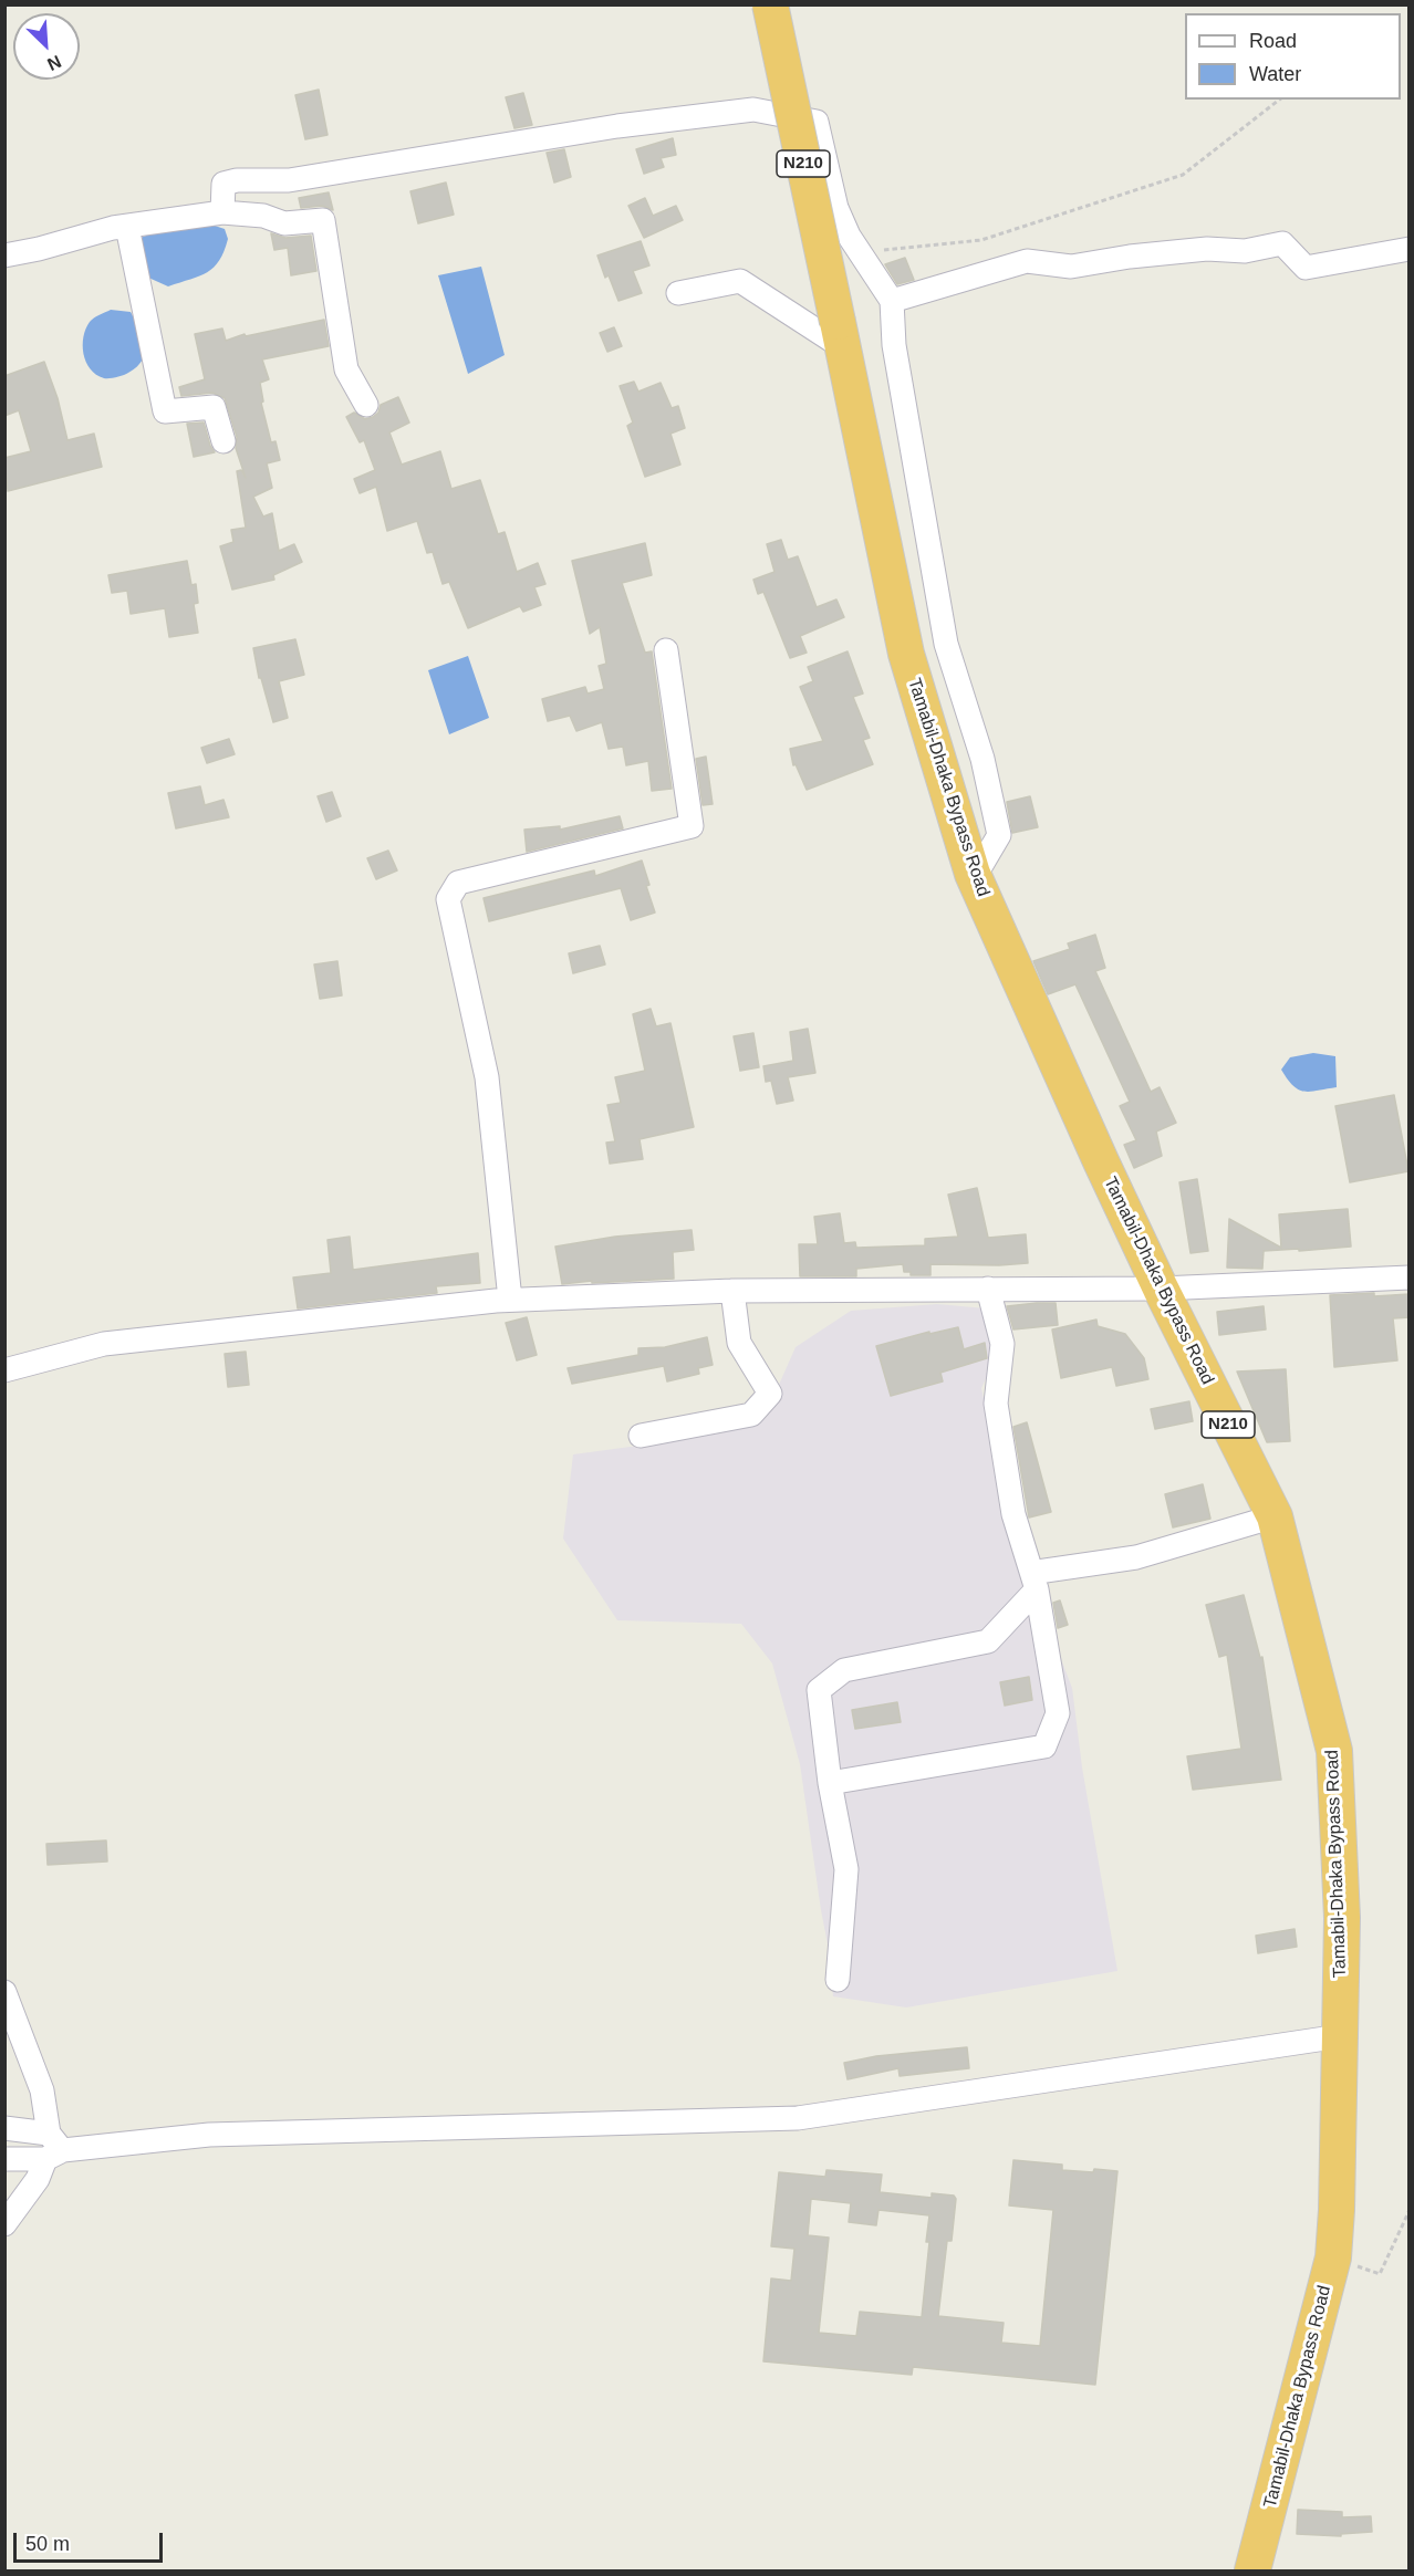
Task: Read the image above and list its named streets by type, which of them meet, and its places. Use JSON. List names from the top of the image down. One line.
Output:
{"streets":{"highway":["N210","Tamabil-Dhaka Bypass Road"]},"crossings":[["N210","Tamabil-Dhaka Bypass Road"]],"legend":["Road","Water"],"scale_bar":"50 m","north":"bottom right"}
